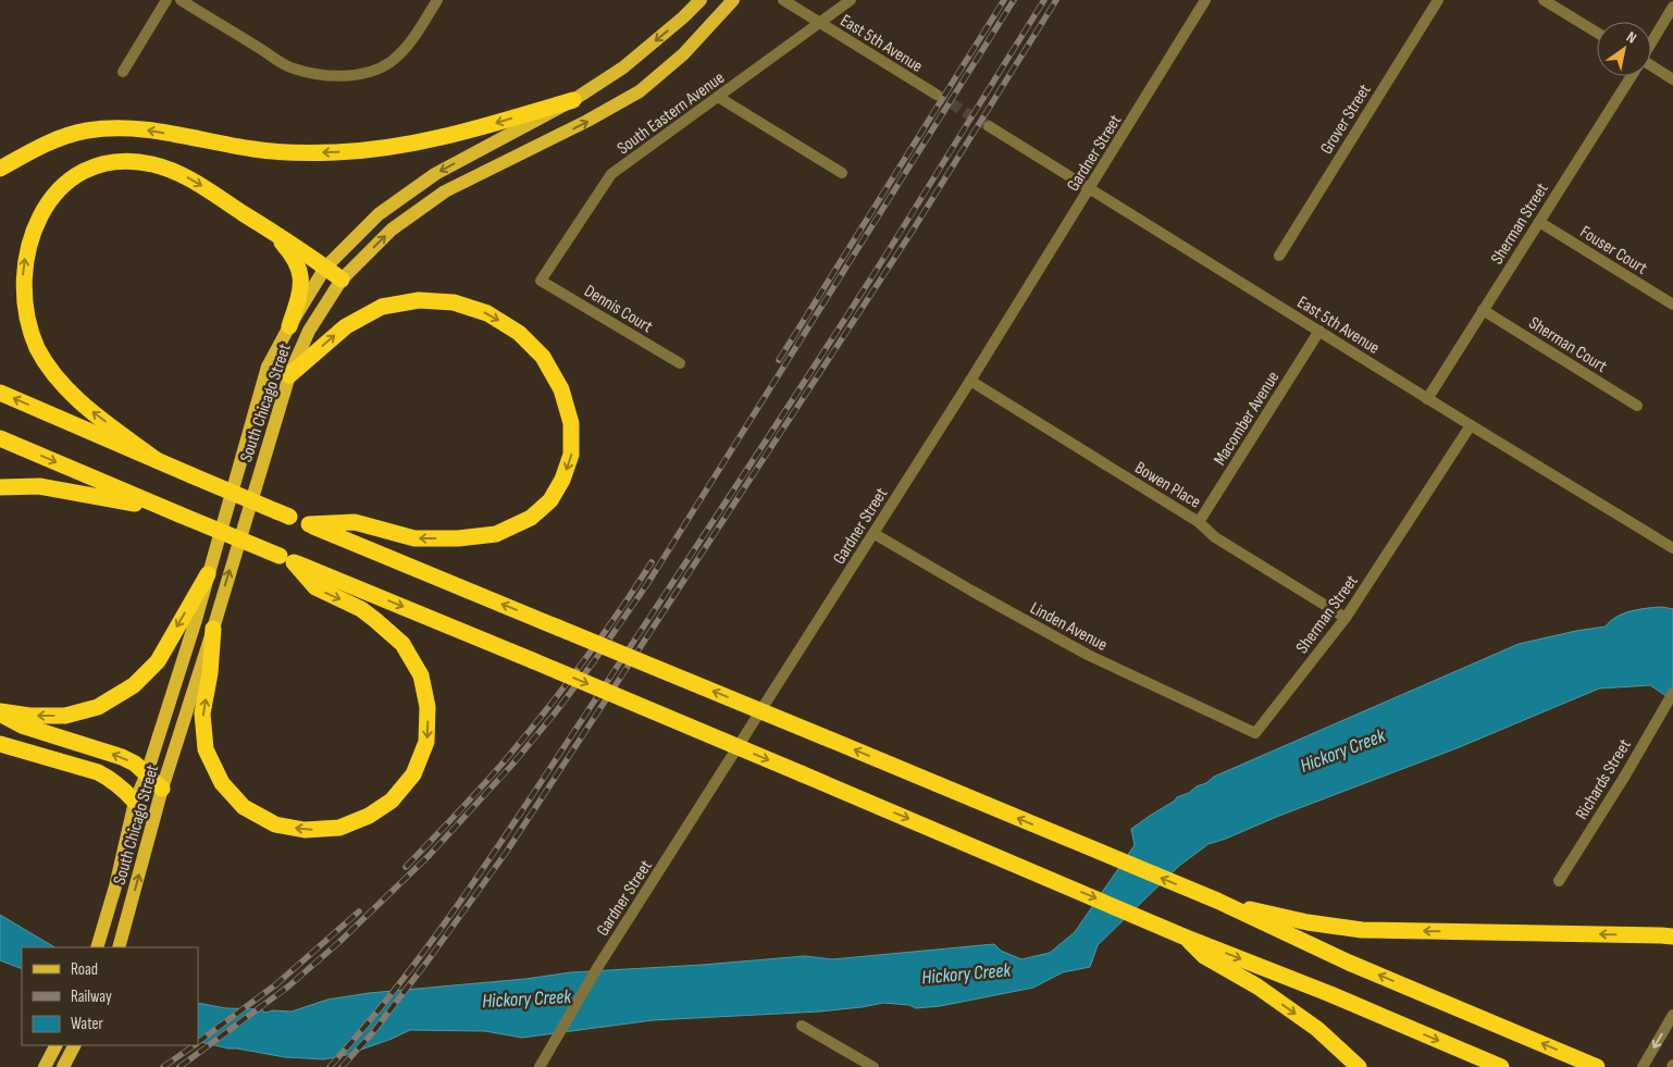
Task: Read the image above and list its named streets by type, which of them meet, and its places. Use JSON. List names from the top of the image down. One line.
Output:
{"streets":{"main road":["South Chicago Street"],"street":["East 5th Avenue","South Eastern Avenue","Grover Street","Gardner Street","Sherman Street","Fouser Court","Dennis Court","Sherman Court","Macomber Avenue","Bowen Place","Linden Avenue","Richards Street"]},"crossings":[["East 5th Avenue","South Eastern Avenue"],["East 5th Avenue","Gardner Street"],["East 5th Avenue","Sherman Street"],["East 5th Avenue","Macomber Avenue"],["South Eastern Avenue","Dennis Court"],["Gardner Street","Bowen Place"],["Gardner Street","Linden Avenue"],["Sherman Street","Fouser Court"],["Sherman Street","Sherman Court"],["Sherman Street","Bowen Place"],["Sherman Street","Linden Avenue"],["Macomber Avenue","Bowen Place"]],"water":["Hickory Creek"],"legend":["Road","Railway","Water"],"north":"top right"}
